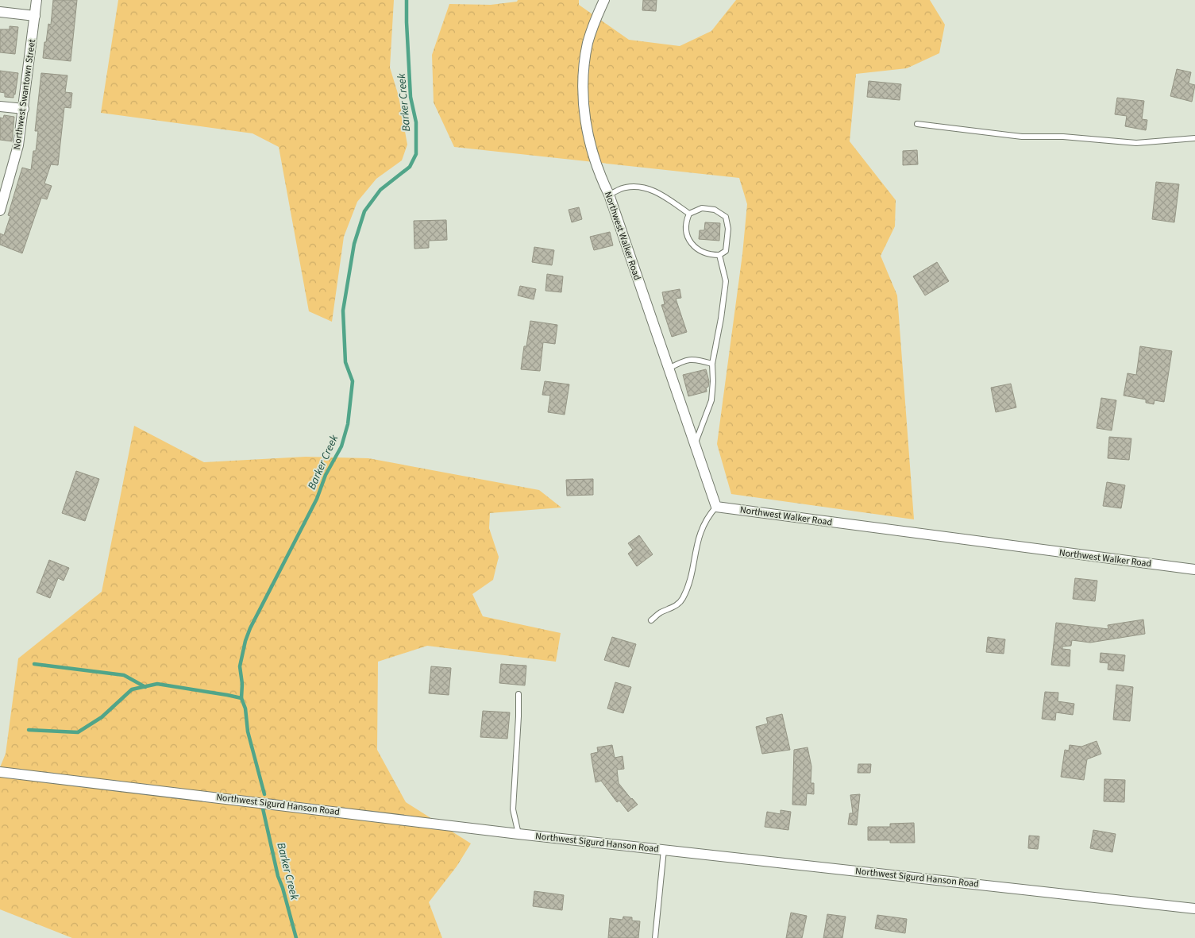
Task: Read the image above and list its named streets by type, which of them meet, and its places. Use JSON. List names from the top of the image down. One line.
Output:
{"streets":{"street":["Northwest Swantown Street","Northwest Walker Road","Northwest Sigurd Hanson Road"]},"water":["Barker Creek"]}
